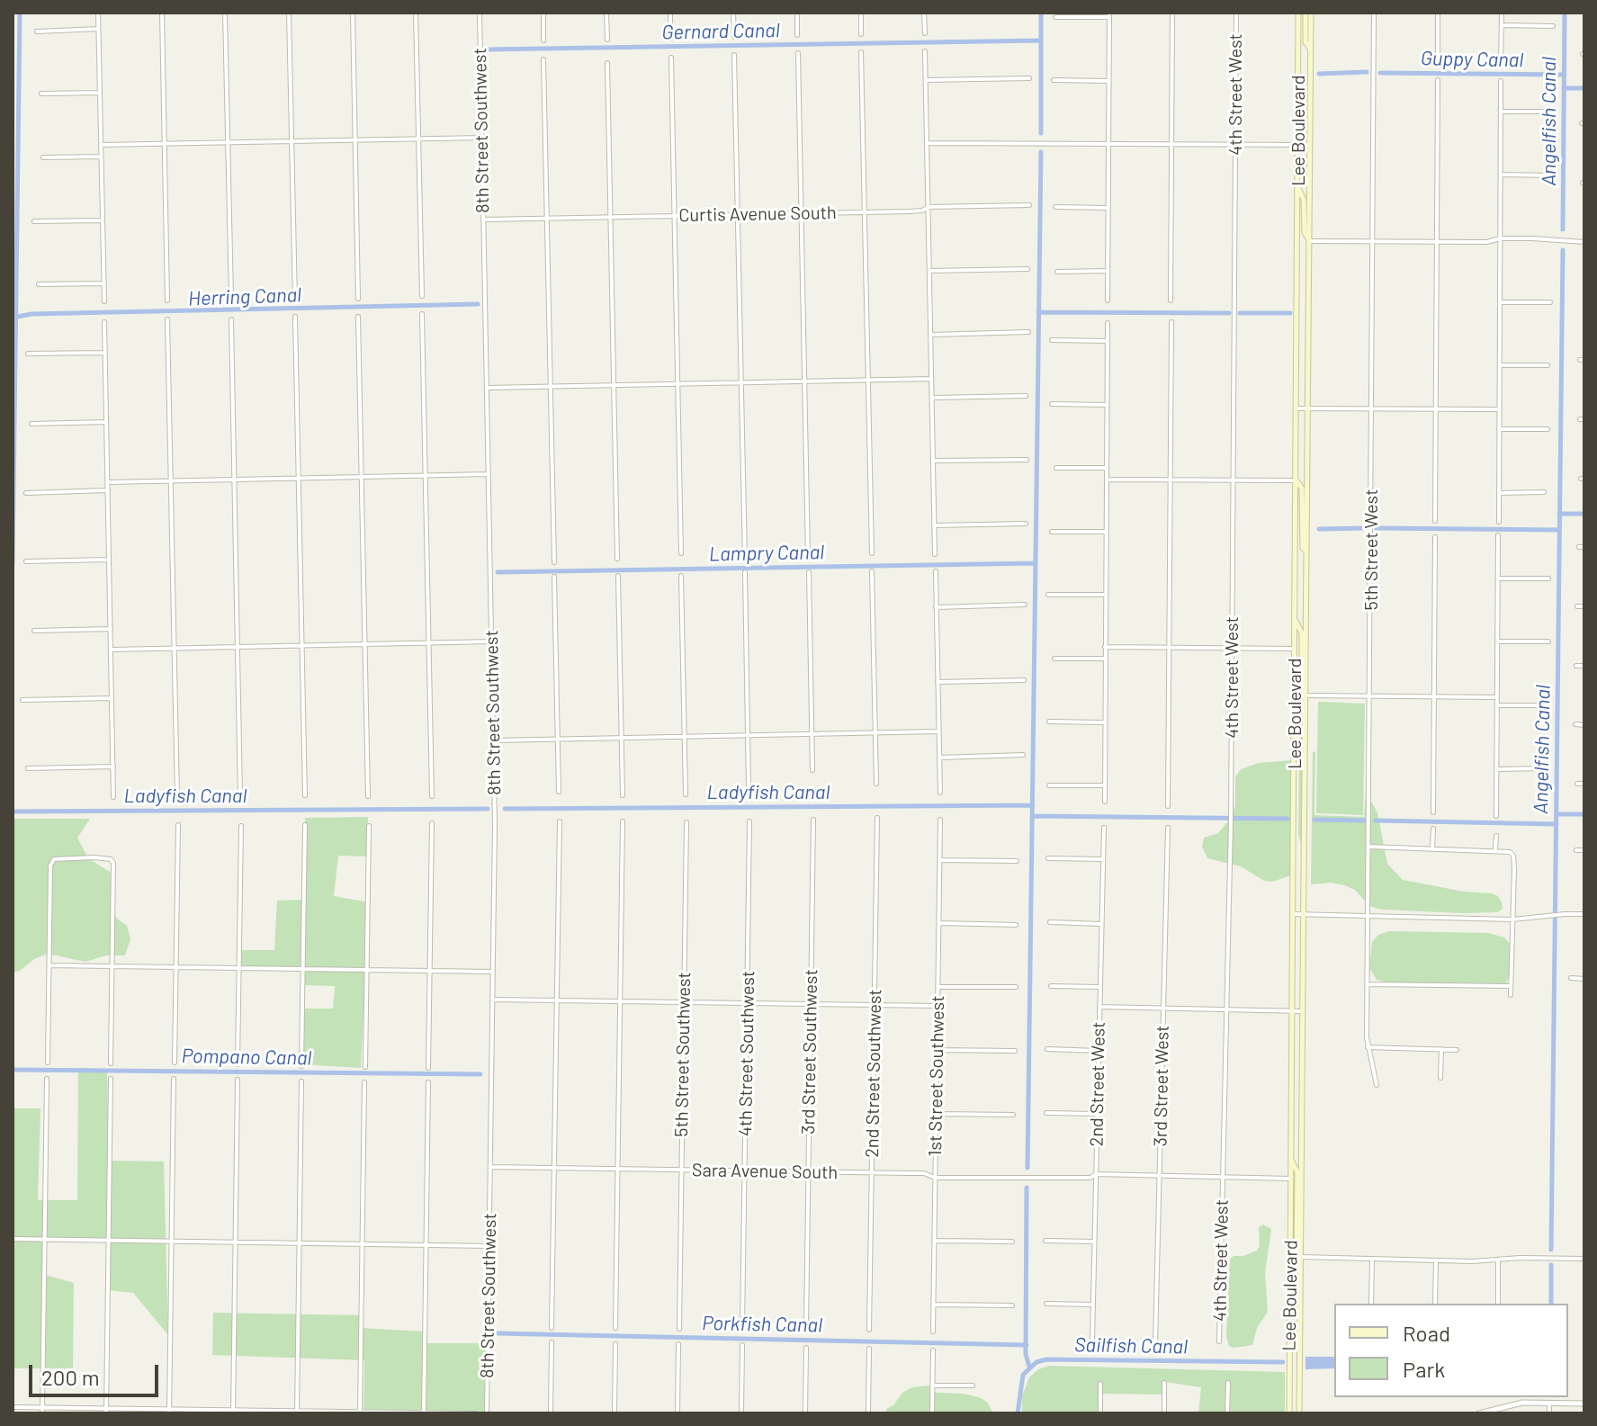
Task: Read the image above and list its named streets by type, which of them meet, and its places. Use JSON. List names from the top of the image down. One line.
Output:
{"streets":{"main road":["Lee Boulevard"],"street":["4th Street West","8th Street Southwest","Curtis Avenue South","5th Street West","3rd Street Southwest","4th Street Southwest","5th Street Southwest","2nd Street Southwest","1st Street Southwest","2nd Street West","3rd Street West","Sara Avenue South"]},"crossings":[["4th Street West","Sara Avenue South"],["8th Street Southwest","Curtis Avenue South"],["8th Street Southwest","Sara Avenue South"],["Lee Boulevard","Sara Avenue South"],["3rd Street Southwest","Sara Avenue South"],["4th Street Southwest","Sara Avenue South"],["5th Street Southwest","Sara Avenue South"],["2nd Street Southwest","Sara Avenue South"],["1st Street Southwest","Sara Avenue South"],["2nd Street West","Sara Avenue South"],["3rd Street West","Sara Avenue South"]],"water":["Gernard Canal","Guppy Canal","Angelfish Canal","Herring Canal","Lampry Canal","Ladyfish Canal","Pompano Canal","Porkfish Canal","Sailfish Canal"],"legend":["Road","Park"],"scale_bar":"200 m"}
